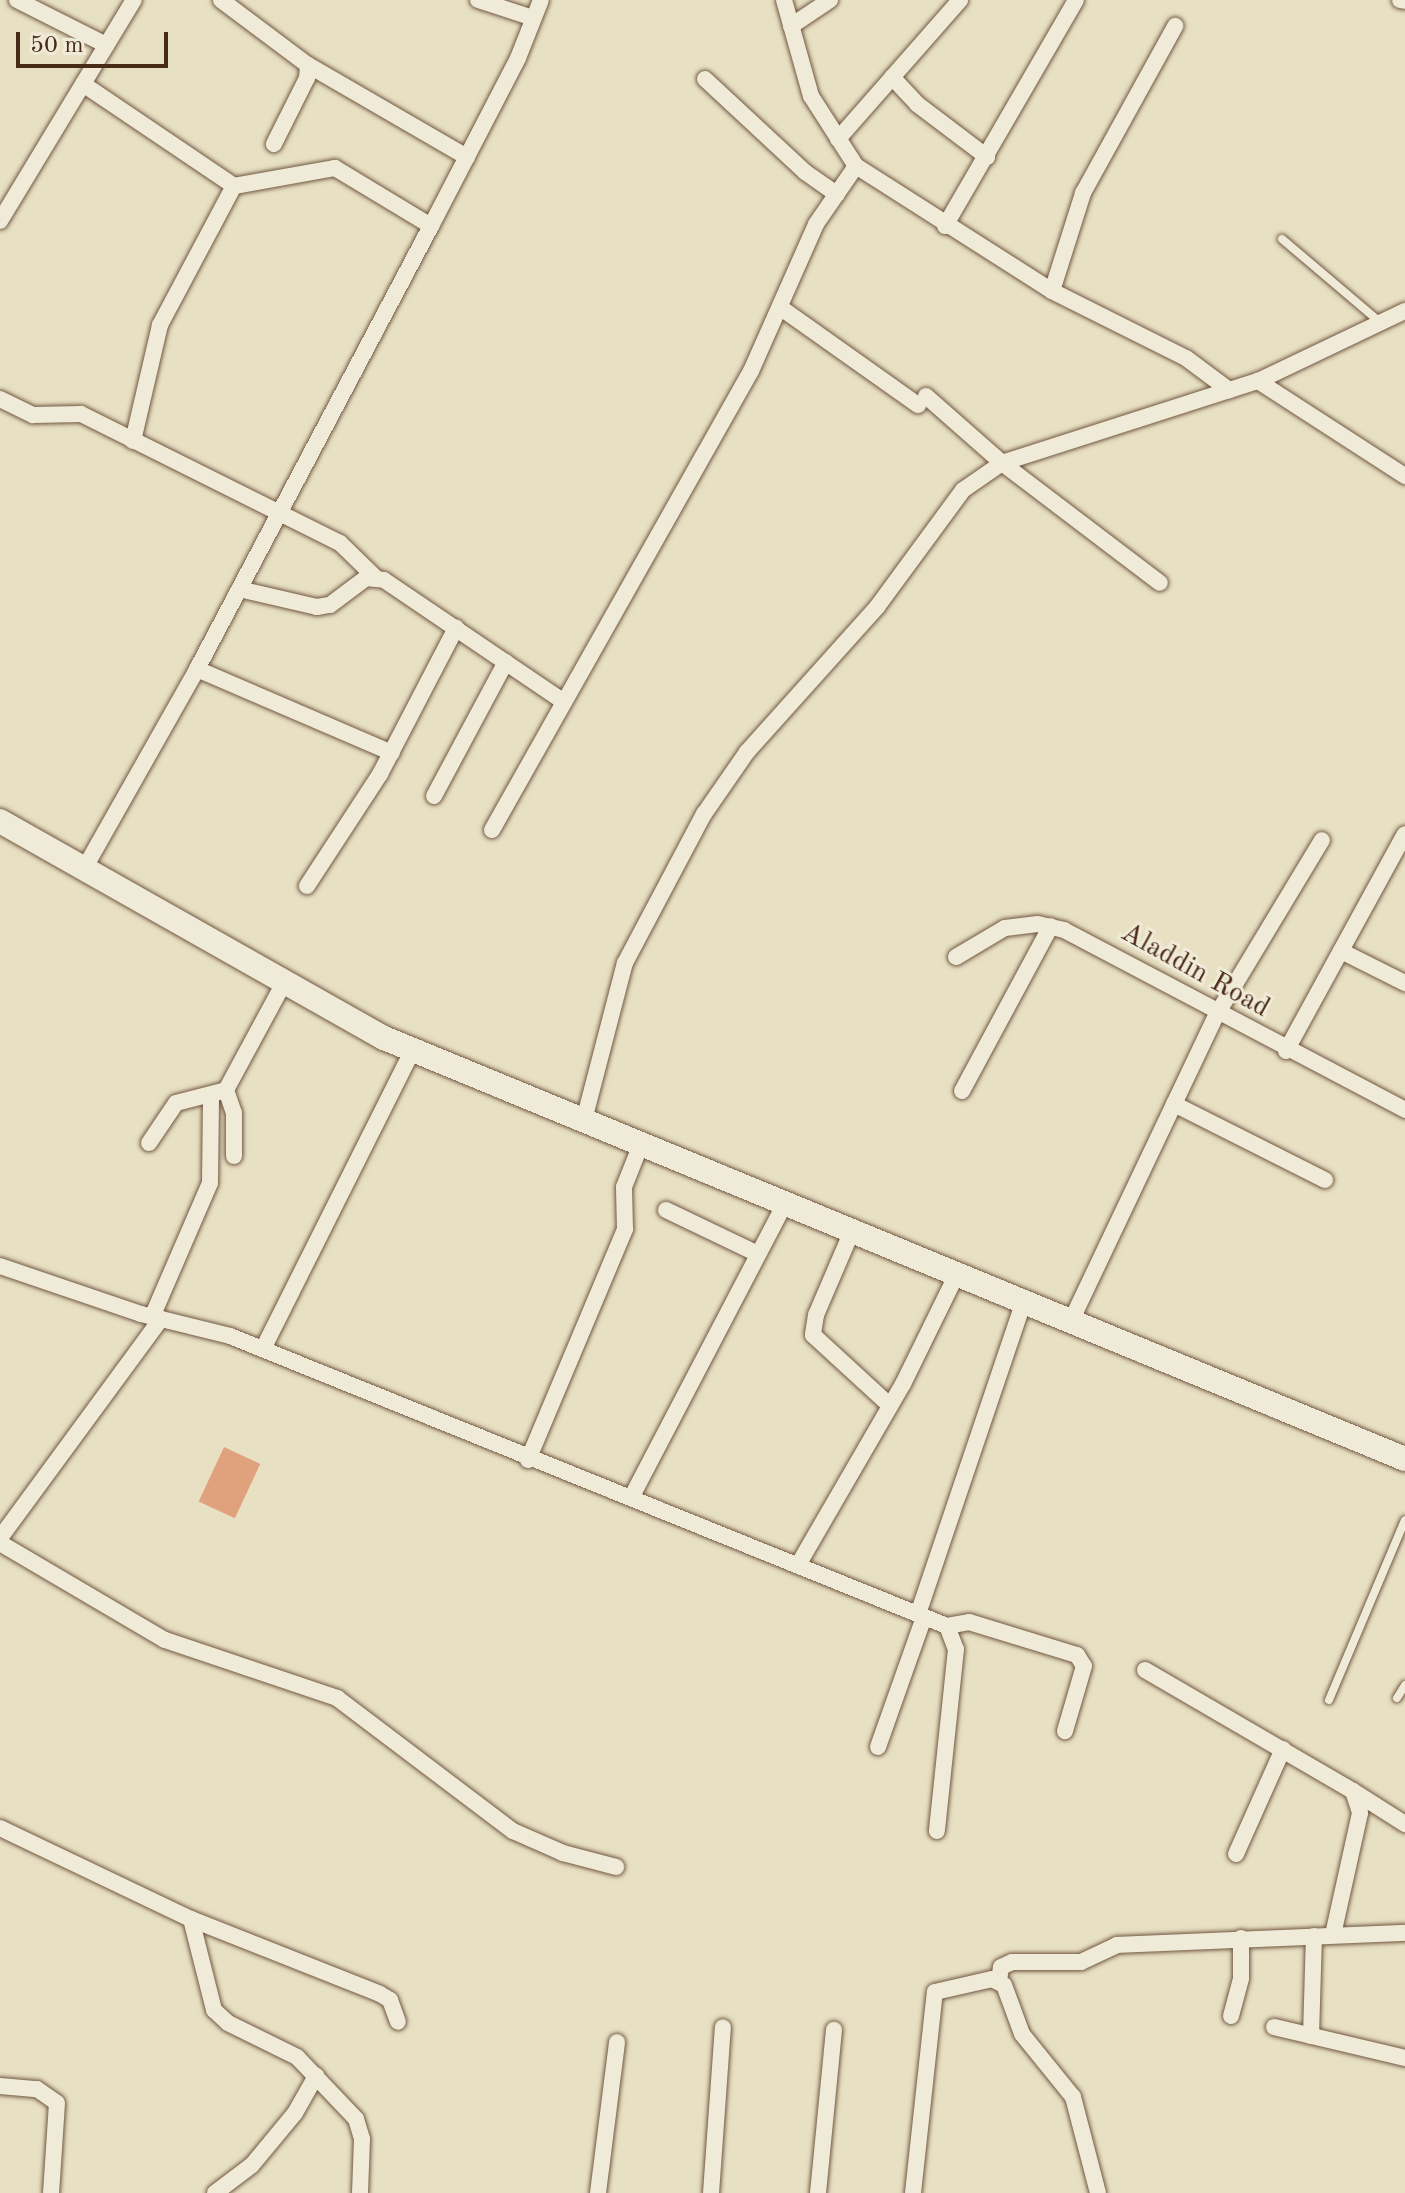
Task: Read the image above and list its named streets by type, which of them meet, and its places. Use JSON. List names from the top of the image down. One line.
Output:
{"streets":{"street":["Aladdin Road"]},"scale_bar":"50 m"}
